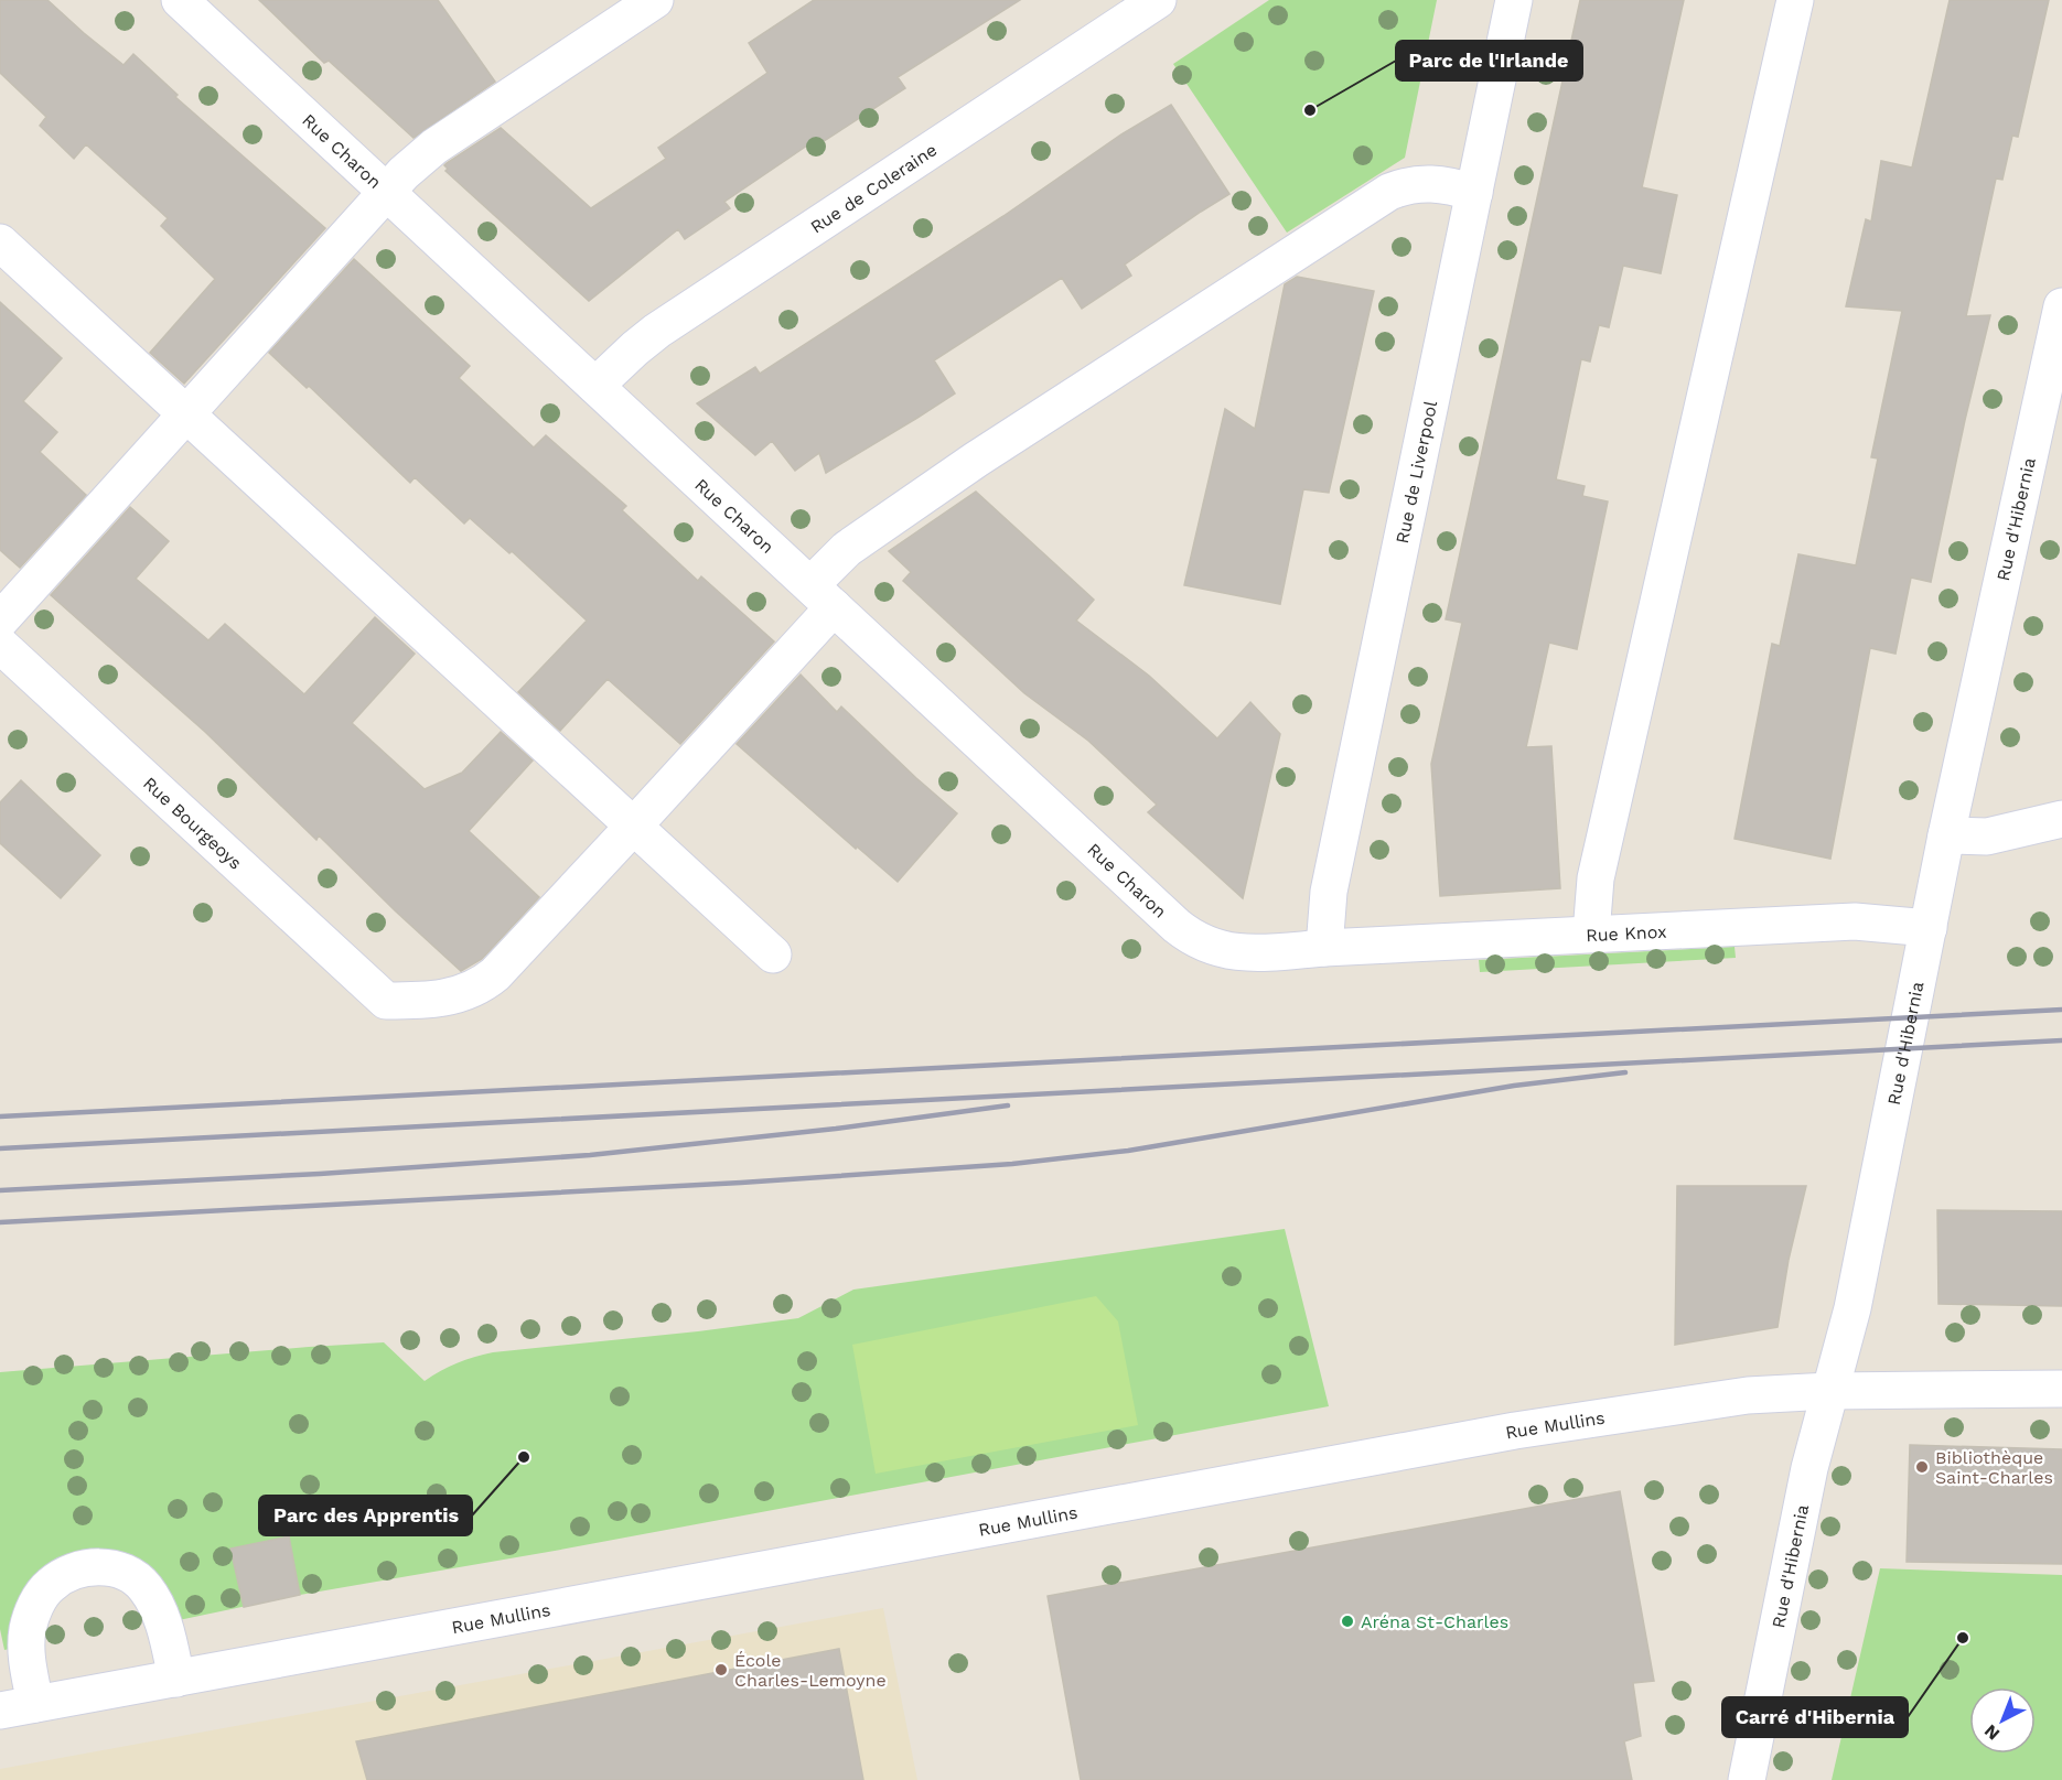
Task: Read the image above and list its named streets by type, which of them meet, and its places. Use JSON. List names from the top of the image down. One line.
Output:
{"streets":{"street":["Rue Charon","Rue de Coleraine","Rue de Liverpool","Rue d'Hibernia","Rue Bourgeoys","Rue Knox","Rue Mullins"]},"crossings":[["Rue Charon","Rue de Coleraine"],["Rue Charon","Rue de Liverpool"],["Rue Charon","Rue Knox"],["Rue de Liverpool","Rue Knox"],["Rue d'Hibernia","Rue Knox"],["Rue d'Hibernia","Rue Mullins"]],"places":["Parc de l'Irlande","Parc des Apprentis","Bibliothèque Saint-Charles","Aréna St-Charles","Carré d'Hibernia","École Charles-Lemoyne"],"north":"bottom left"}
